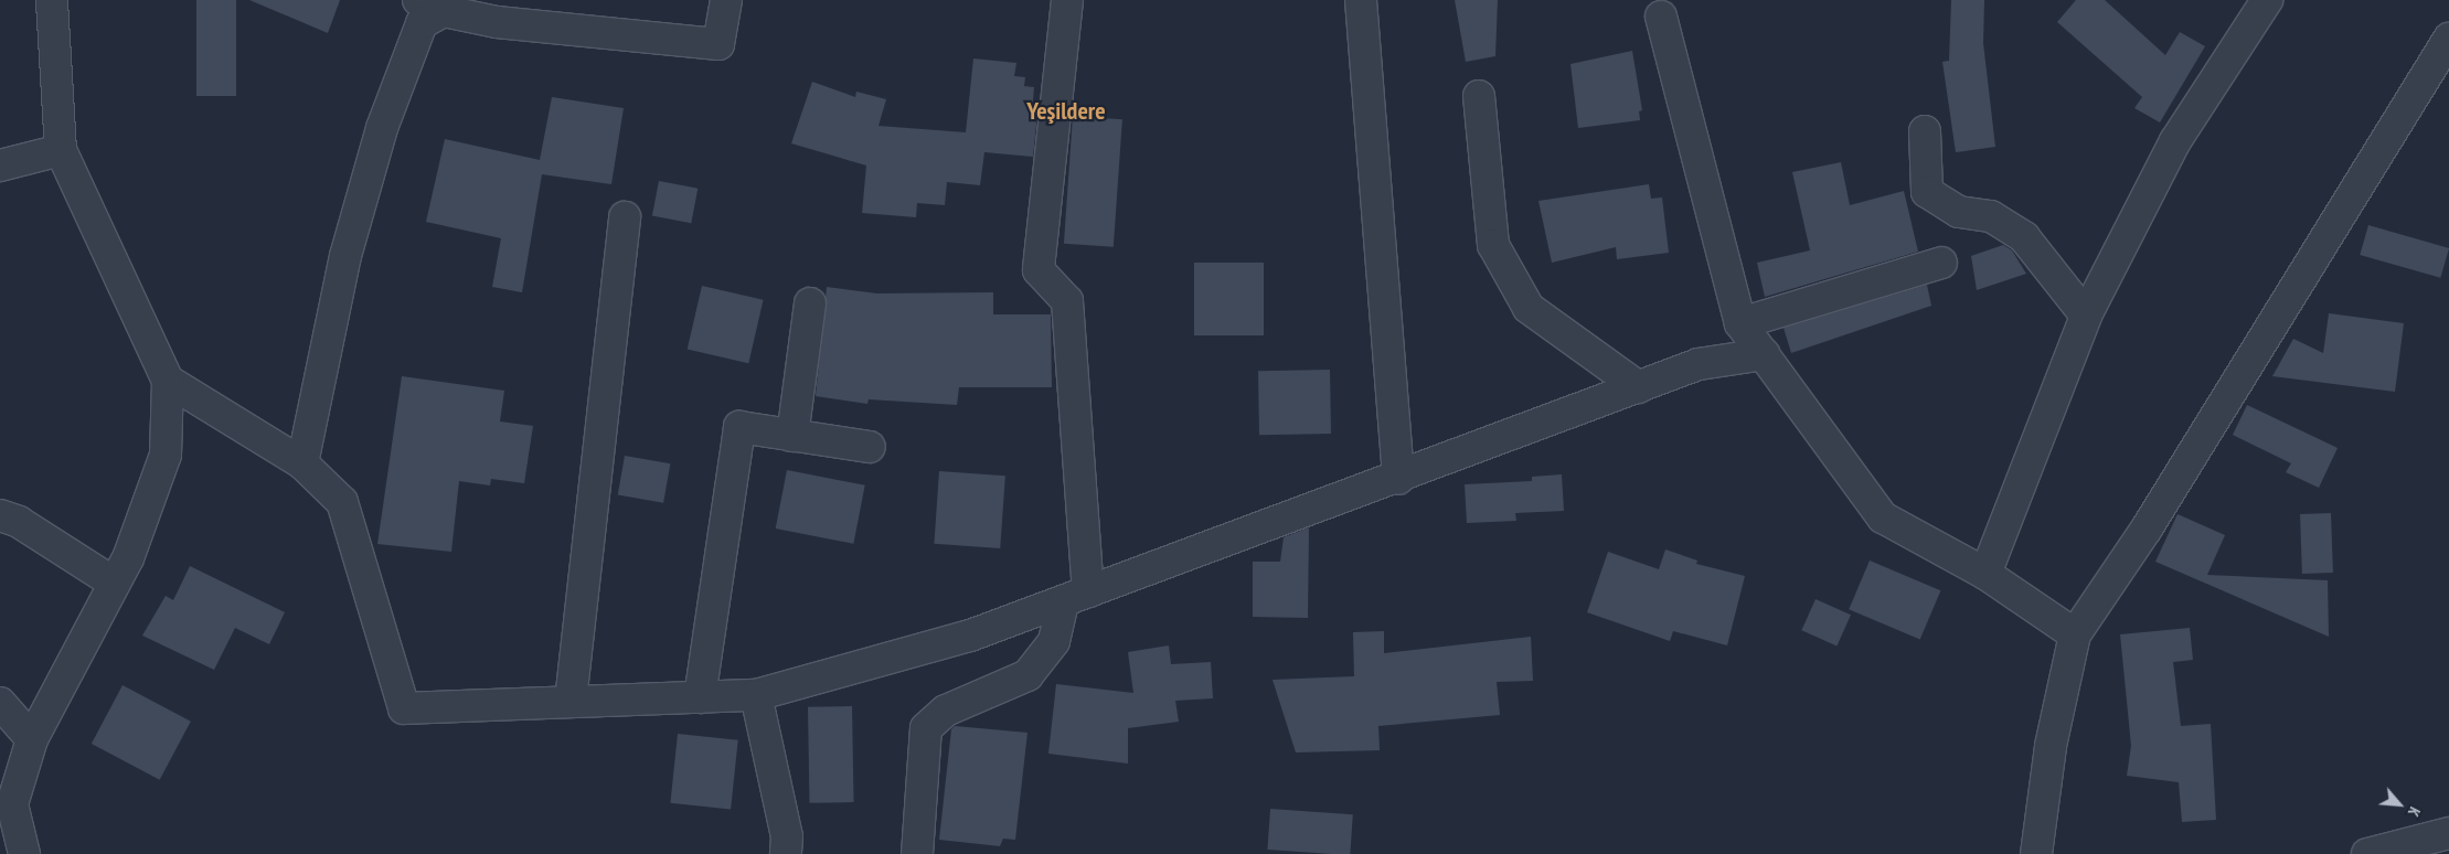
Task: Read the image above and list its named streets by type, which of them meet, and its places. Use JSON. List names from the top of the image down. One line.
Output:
{"districts":["Yeşildere"],"north":"bottom right"}
